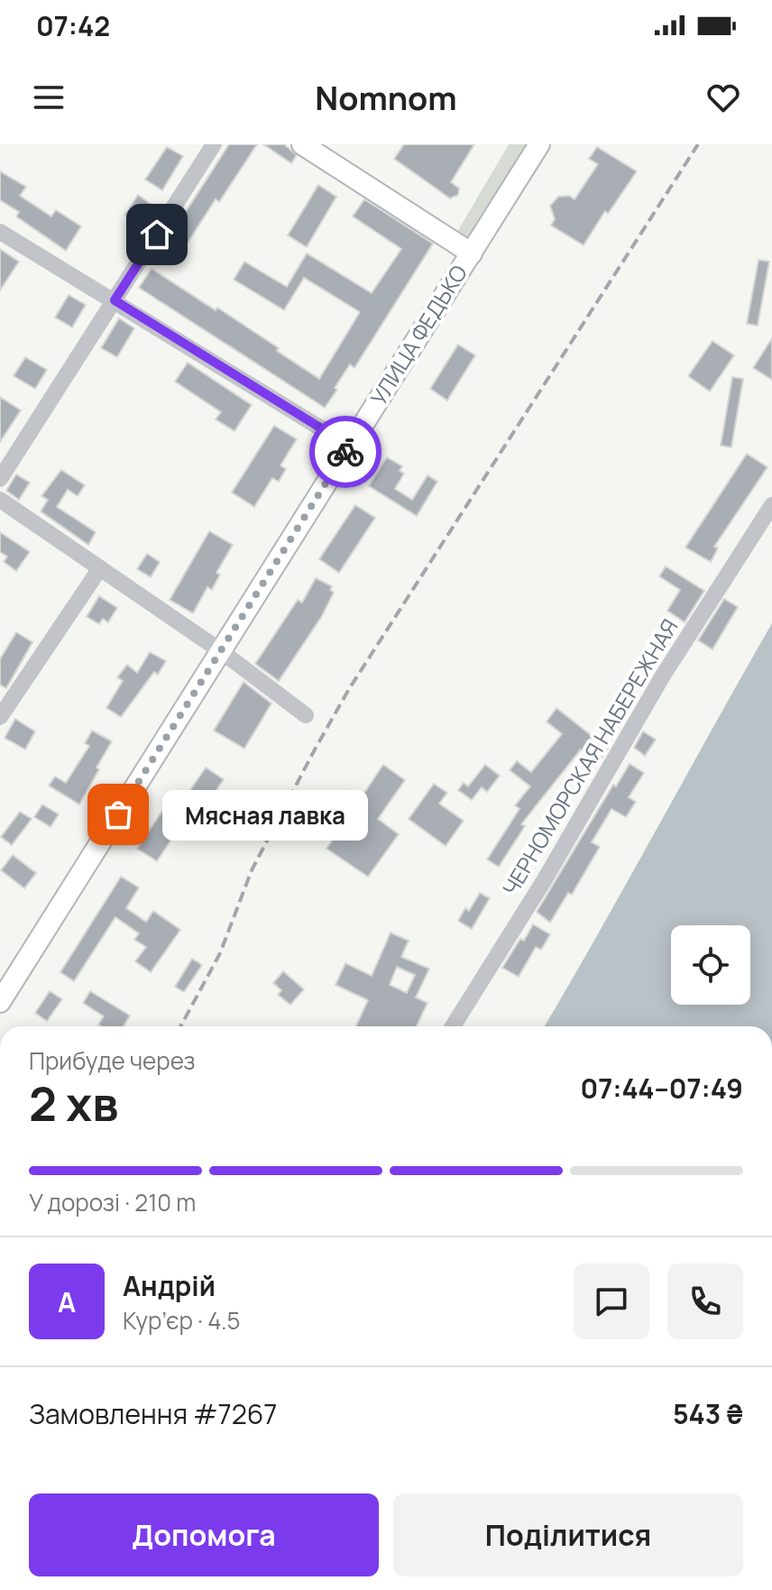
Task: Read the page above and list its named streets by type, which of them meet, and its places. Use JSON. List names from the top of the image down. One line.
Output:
{"streets":{"main road":["УЛИЦА ФЕДЬКО"],"street":["ЧЕРНОМОРСКАЯ НАБЕРЕЖНАЯ"]},"places":["Мясная лавка"],"page":{"status":"07:42","header":"Nomnom","bubble":"Мясная лавка","heading":["2 хв","Прибуде через","07:44–07:49"],"panel":["Андрій","Кур’єр · 4.5","Замовлення #7267","543 ₴"],"bar":"У дорозі · 210 m","round":"А","buttons":["Допомога","Поділитися"]}}
